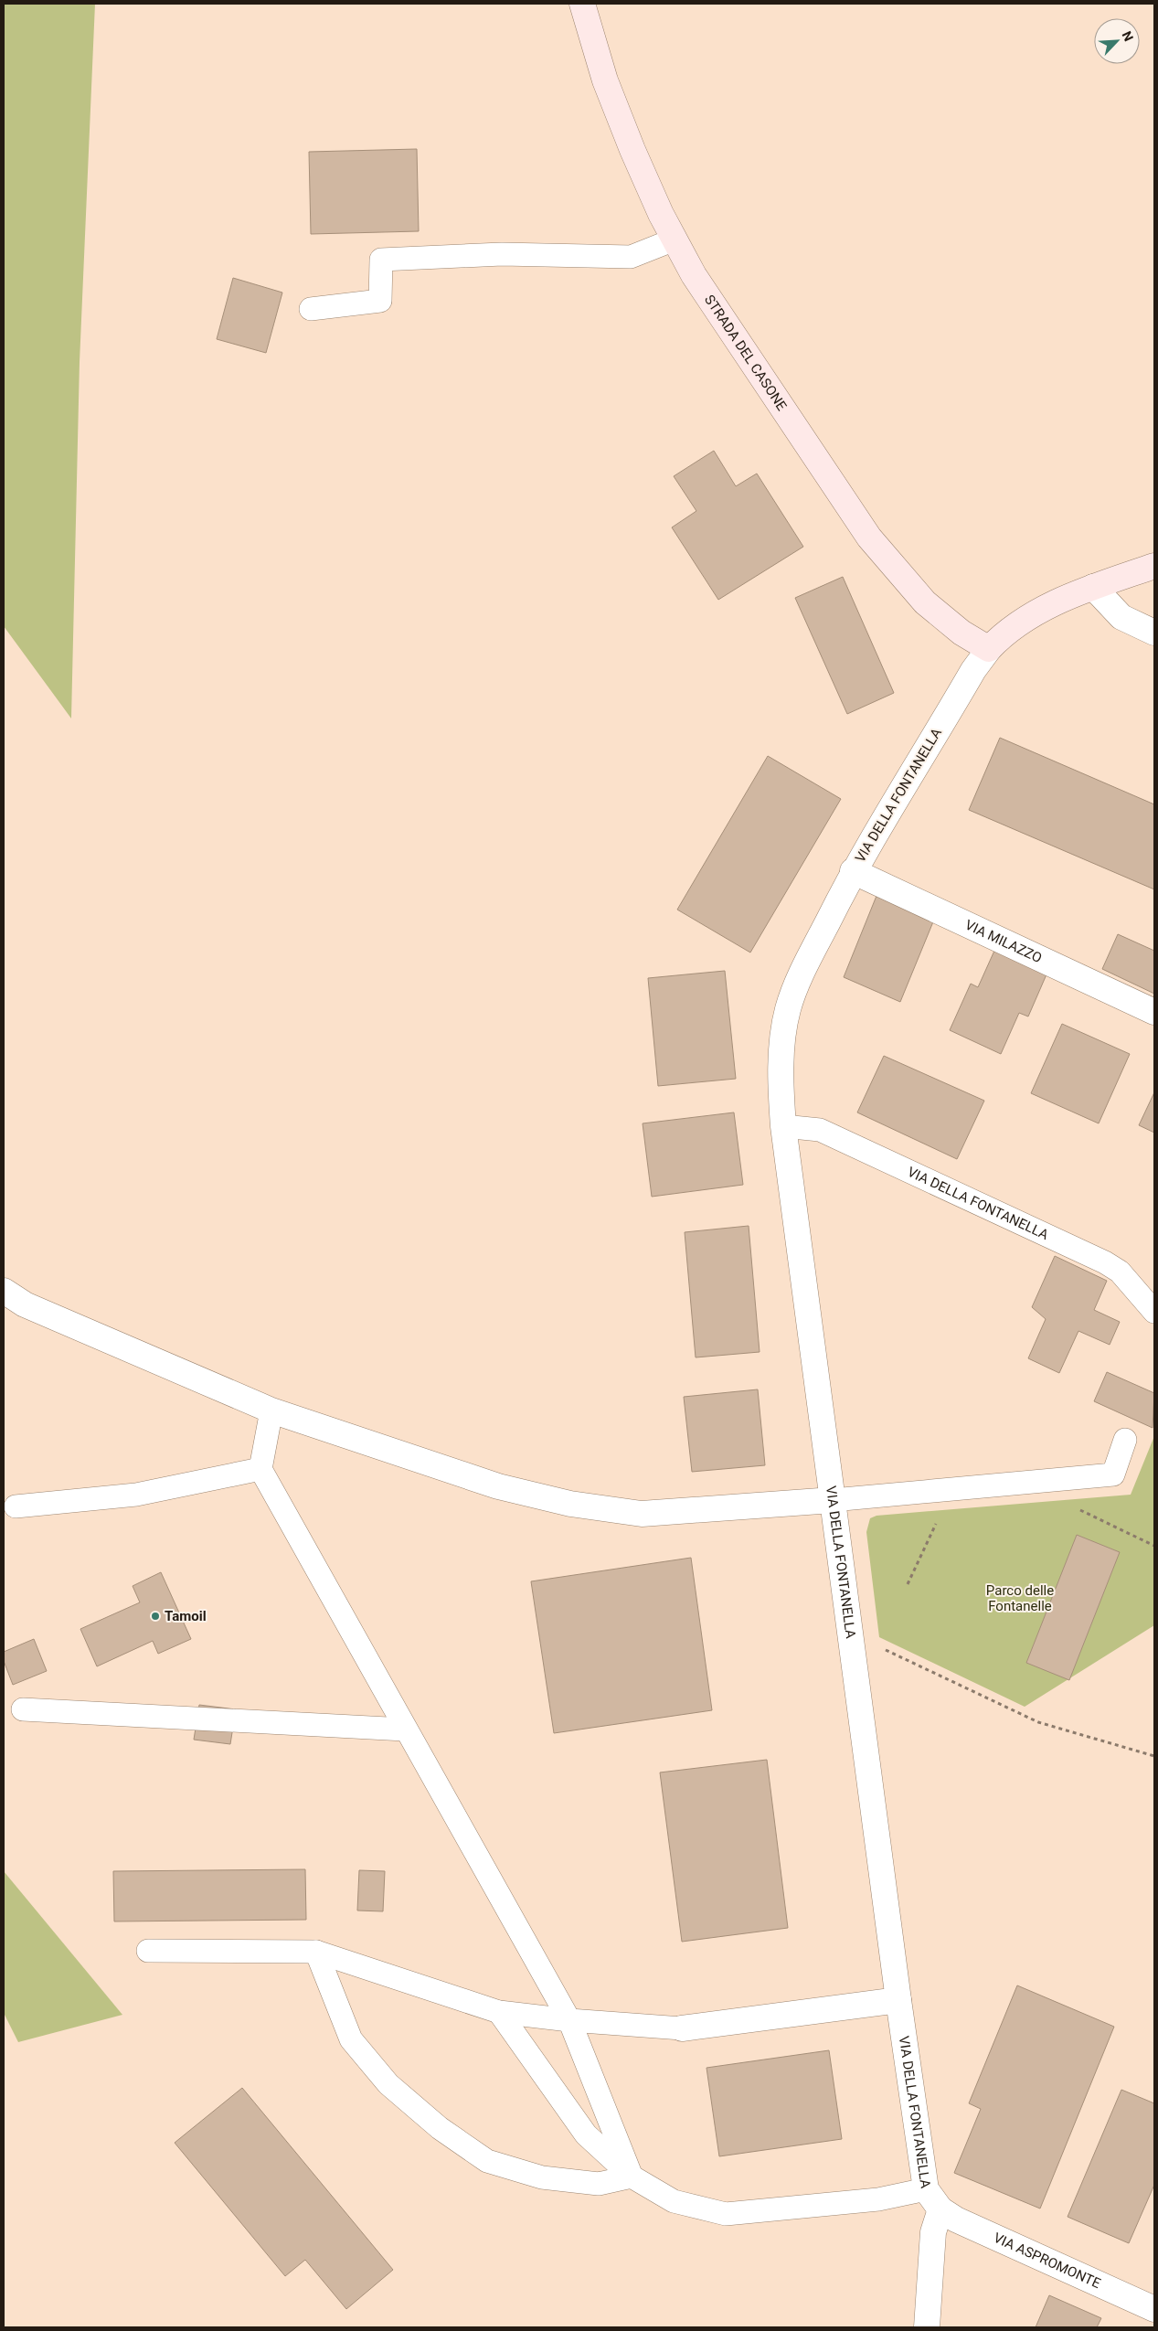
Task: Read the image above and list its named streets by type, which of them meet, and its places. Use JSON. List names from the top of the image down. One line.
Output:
{"streets":{"street":["STRADA DEL CASONE","VIA DELLA FONTANELLA","VIA MILAZZO","VIA ASPROMONTE"]},"crossings":[["STRADA DEL CASONE","VIA DELLA FONTANELLA"],["VIA DELLA FONTANELLA","VIA MILAZZO"],["VIA DELLA FONTANELLA","VIA ASPROMONTE"]],"parks":["Parco delle Fontanelle"],"places":["Tamoil"],"north":"top right"}
